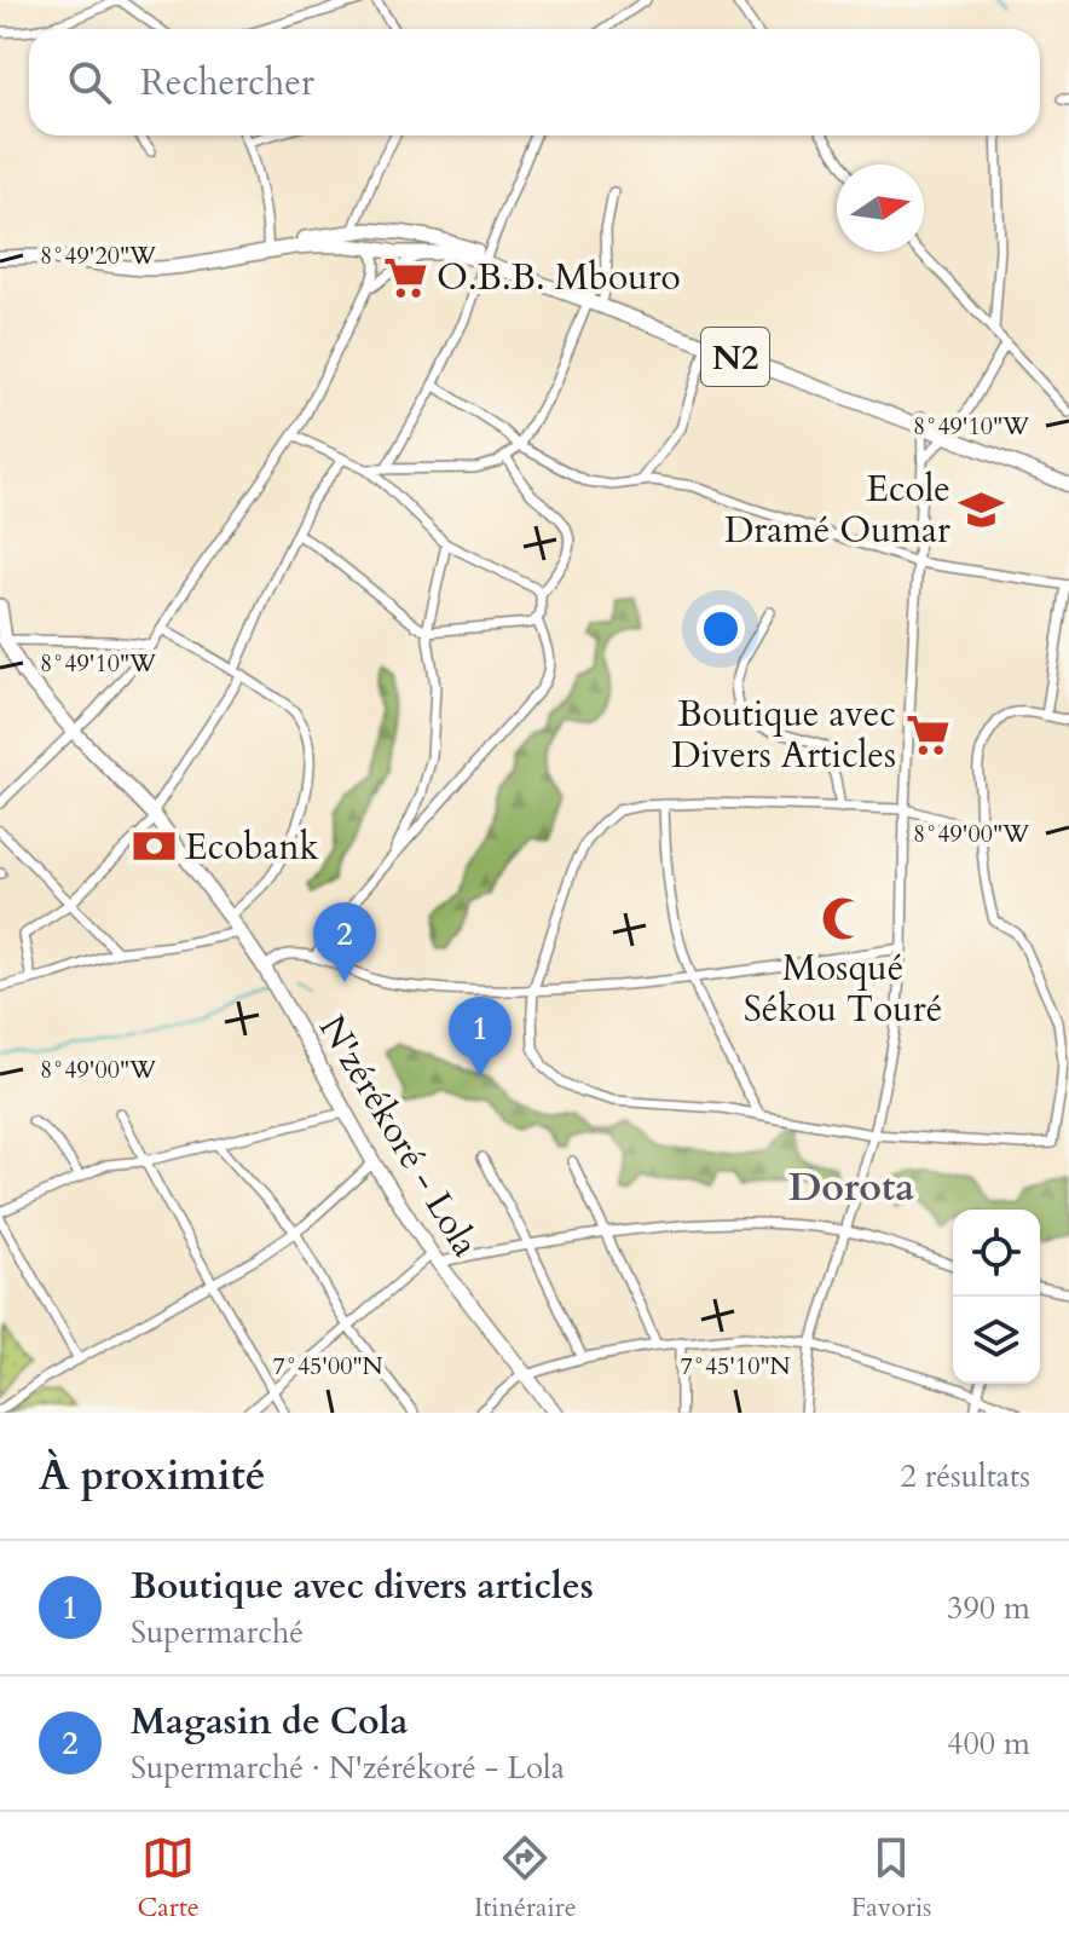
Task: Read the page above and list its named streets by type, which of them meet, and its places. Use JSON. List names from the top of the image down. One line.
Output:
{"streets":{"highway":["N2","N'zérékoré - Lola"]},"districts":["Dorota"],"places":{"supermarket":["O.B.B. Mbouro","Boutique avec Divers Articles"],"school or university":["Ecole Dramé Oumar"],"bank":["Ecobank"],"mosque":["Mosqué Sékou Touré"]},"north":"right","page":{"search":"Rechercher","pins":["2","1"],"heading":["À proximité","2 résultats"],"list":[{"mark":"1","name":"Boutique avec divers articles","note":"Supermarché","value":"390 m"},{"mark":"2","name":"Magasin de Cola","note":"Supermarché · N'zérékoré - Lola","value":"400 m"}],"nav":["Carte","Itinéraire","Favoris"]},"coordinates":["8°49'20\"W","8°49'10\"W","8°49'00\"W","7°45'00\"N","7°45'10\"N"]}
